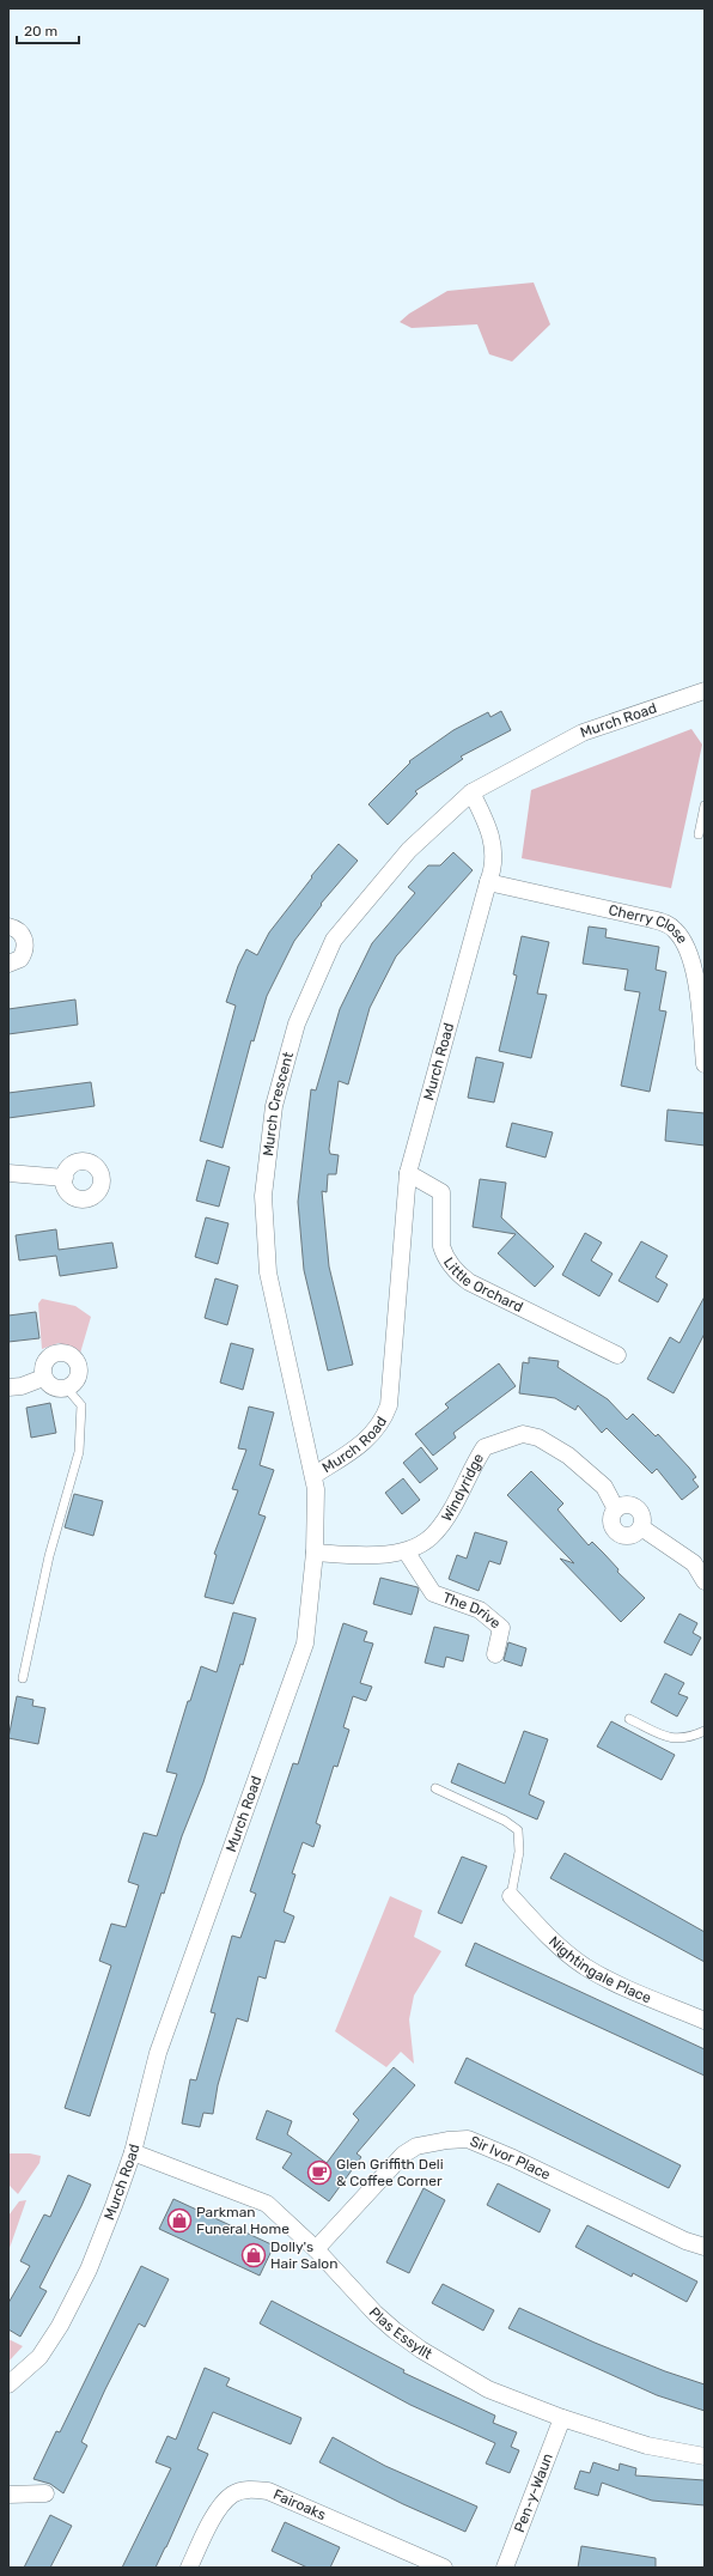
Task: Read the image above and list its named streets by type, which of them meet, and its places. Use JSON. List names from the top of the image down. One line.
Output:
{"streets":{"street":["Murch Road","Cherry Close","Murch Crescent","Little Orchard","Windyridge","The Drive","Nightingale Place","Sir Ivor Place","Plas Essyllt","Pen-y-Waun","Fairoaks"]},"crossings":[["Murch Road","Cherry Close"],["Murch Road","Murch Crescent"],["Murch Road","Little Orchard"],["Murch Road","Windyridge"],["Murch Road","Plas Essyllt"],["Windyridge","The Drive"],["Sir Ivor Place","Plas Essyllt"],["Plas Essyllt","Pen-y-Waun"]],"places":{"cafe":["Glen Griffith Deli & Coffee Corner"],"shop":["Parkman Funeral Home","Dolly's Hair Salon"]},"scale_bar":"20 m"}
